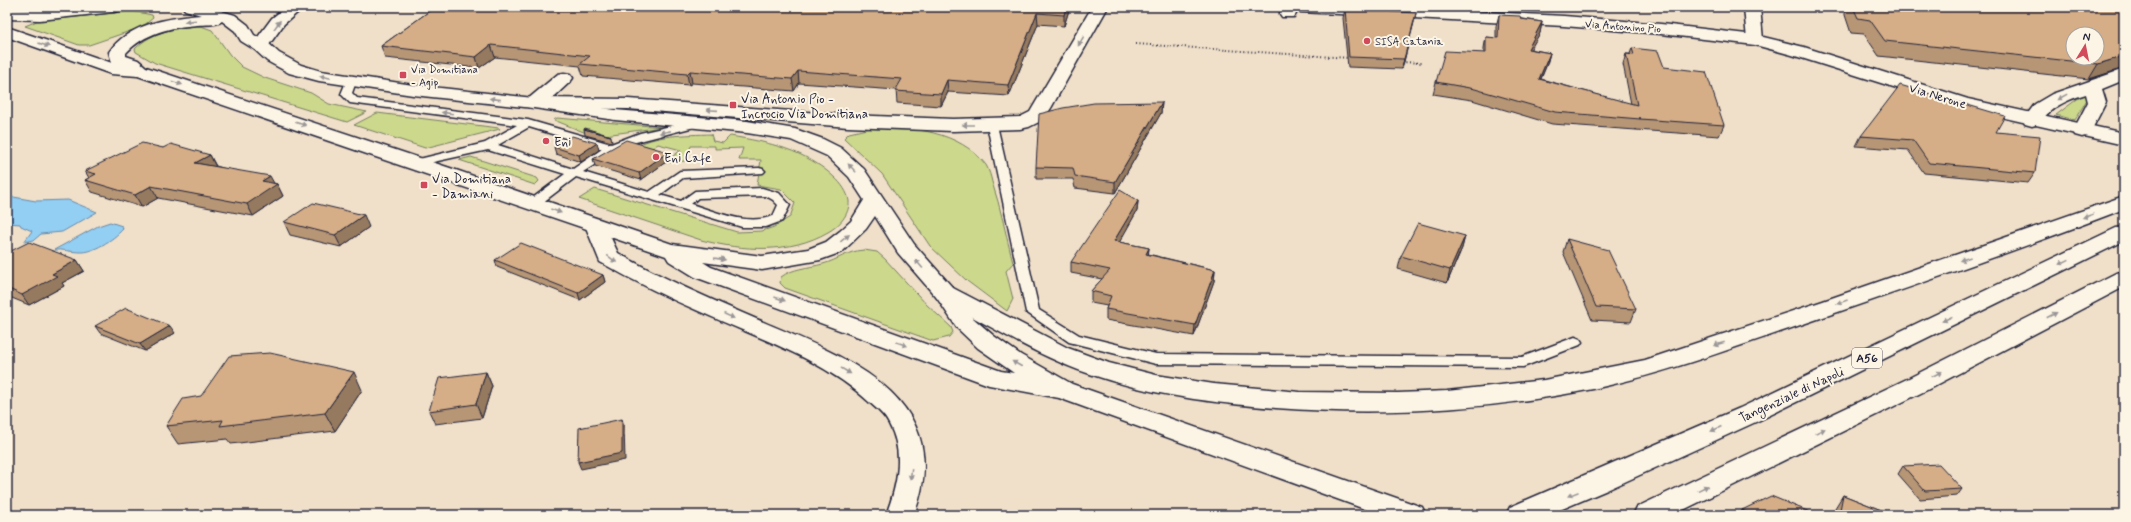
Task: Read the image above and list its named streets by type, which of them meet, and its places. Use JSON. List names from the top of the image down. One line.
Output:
{"streets":{"main road":["Via Antonino Pio","Via Nerone","A56","Tangenziale di Napoli"]},"crossings":[["Via Antonino Pio","Via Nerone"]],"places":{"other":["SISA Catania","Eni","Eni Cafe"],"transit":["Via Domitiana - Agip","Via Antonio Pio - Incrocio Via Domitiana","Via Domitiana - Damiani"]},"north":"top"}
